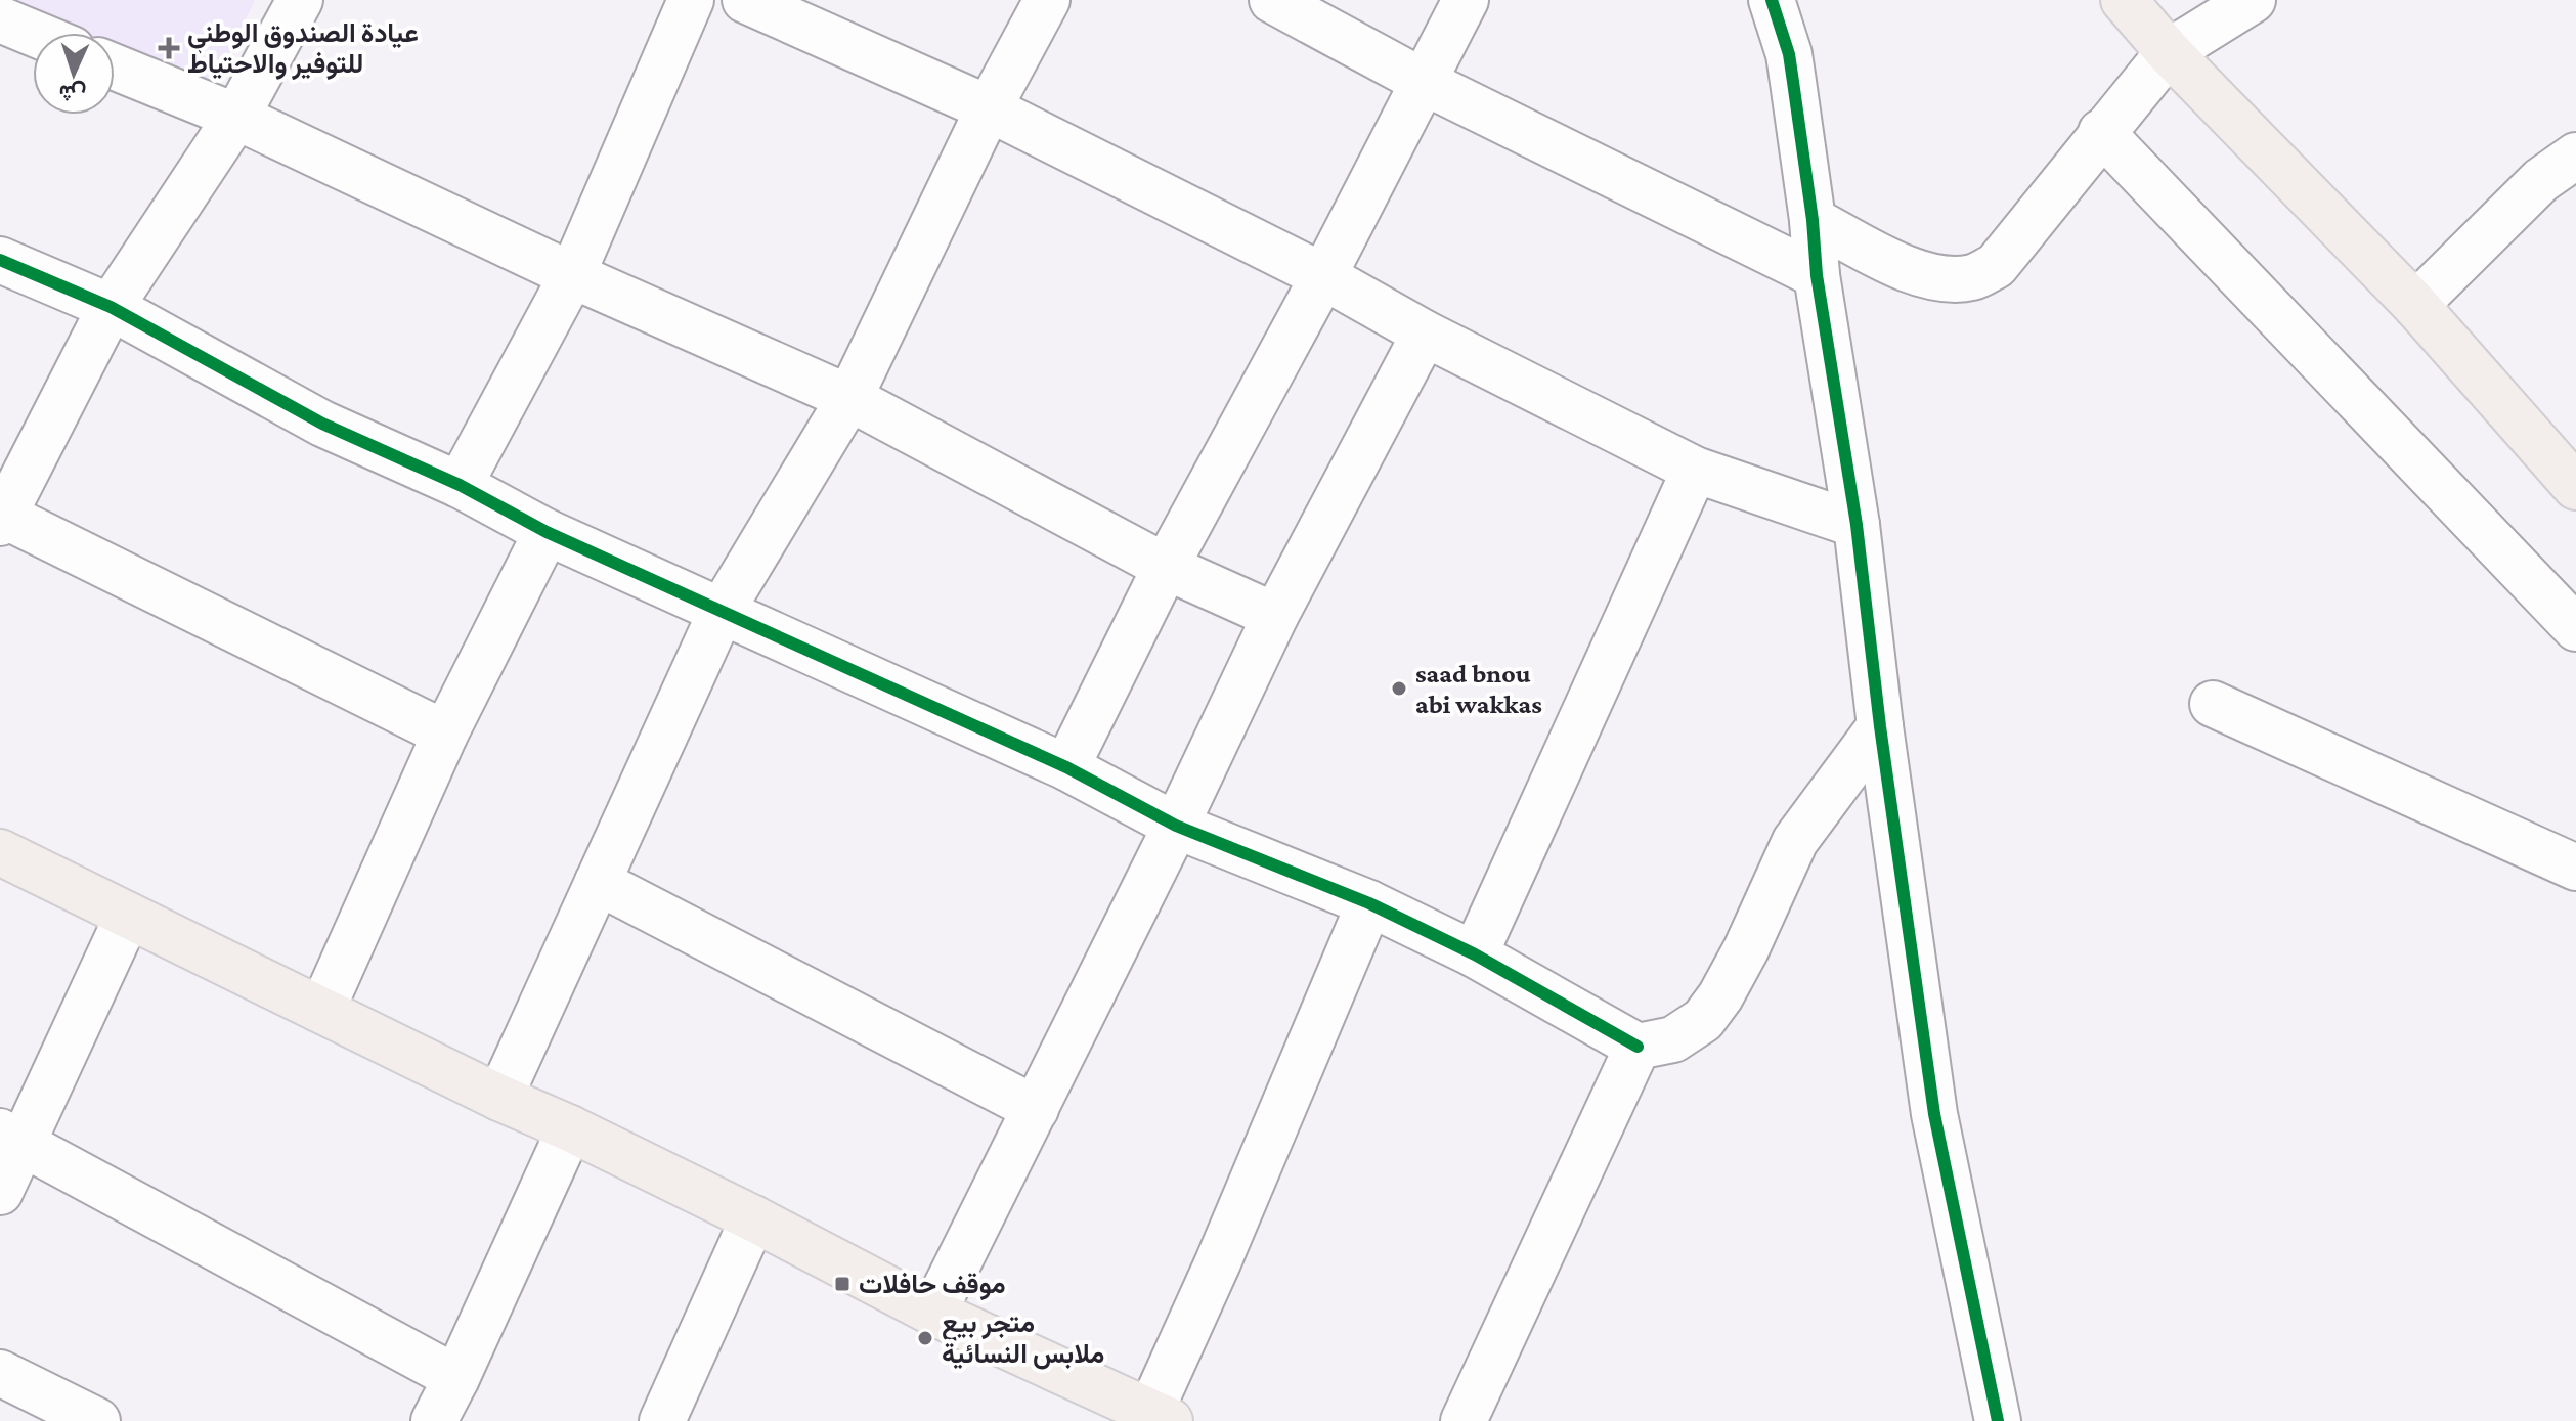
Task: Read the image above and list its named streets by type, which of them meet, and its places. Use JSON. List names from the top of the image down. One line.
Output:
{"places":{"health":["عيادة الصندوق الوطني للتوفير والاحتياط"],"other":["saad bnou abi wakkas","متجر بيع ملابس النسائية"],"transit":["موقف حافلات"]},"north":"bottom"}
